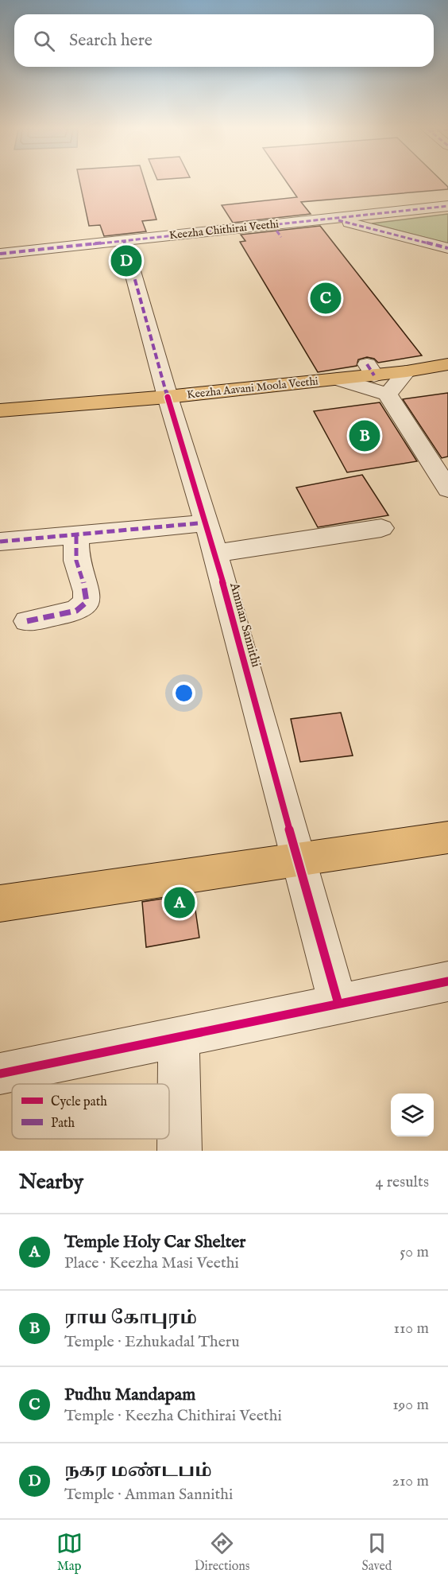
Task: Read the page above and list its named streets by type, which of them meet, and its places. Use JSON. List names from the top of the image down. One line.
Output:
{"streets":{"main road":["Keezha Aavani Moola Veethi"],"street":["Keezha Chithirai Veethi","Amman Sannithi"]},"crossings":[["Keezha Chithirai Veethi","Amman Sannithi"],["Keezha Aavani Moola Veethi","Amman Sannithi"]],"legend":["Cycle path","Path"],"page":{"search":"Search here","pins":["D","C","B","A"],"heading":["Nearby","4 results"],"list":[{"mark":"A","name":"Temple Holy Car Shelter","note":"Place · Keezha Masi Veethi","value":"50 m"},{"mark":"B","name":"ராய கோபுரம்","note":"Temple · Ezhukadal Theru","value":"110 m"},{"mark":"C","name":"Pudhu Mandapam","note":"Temple · Keezha Chithirai Veethi","value":"190 m"},{"mark":"D","name":"நகர மண்டபம்","note":"Temple · Amman Sannithi","value":"210 m"}],"nav":["Map","Directions","Saved"]}}
